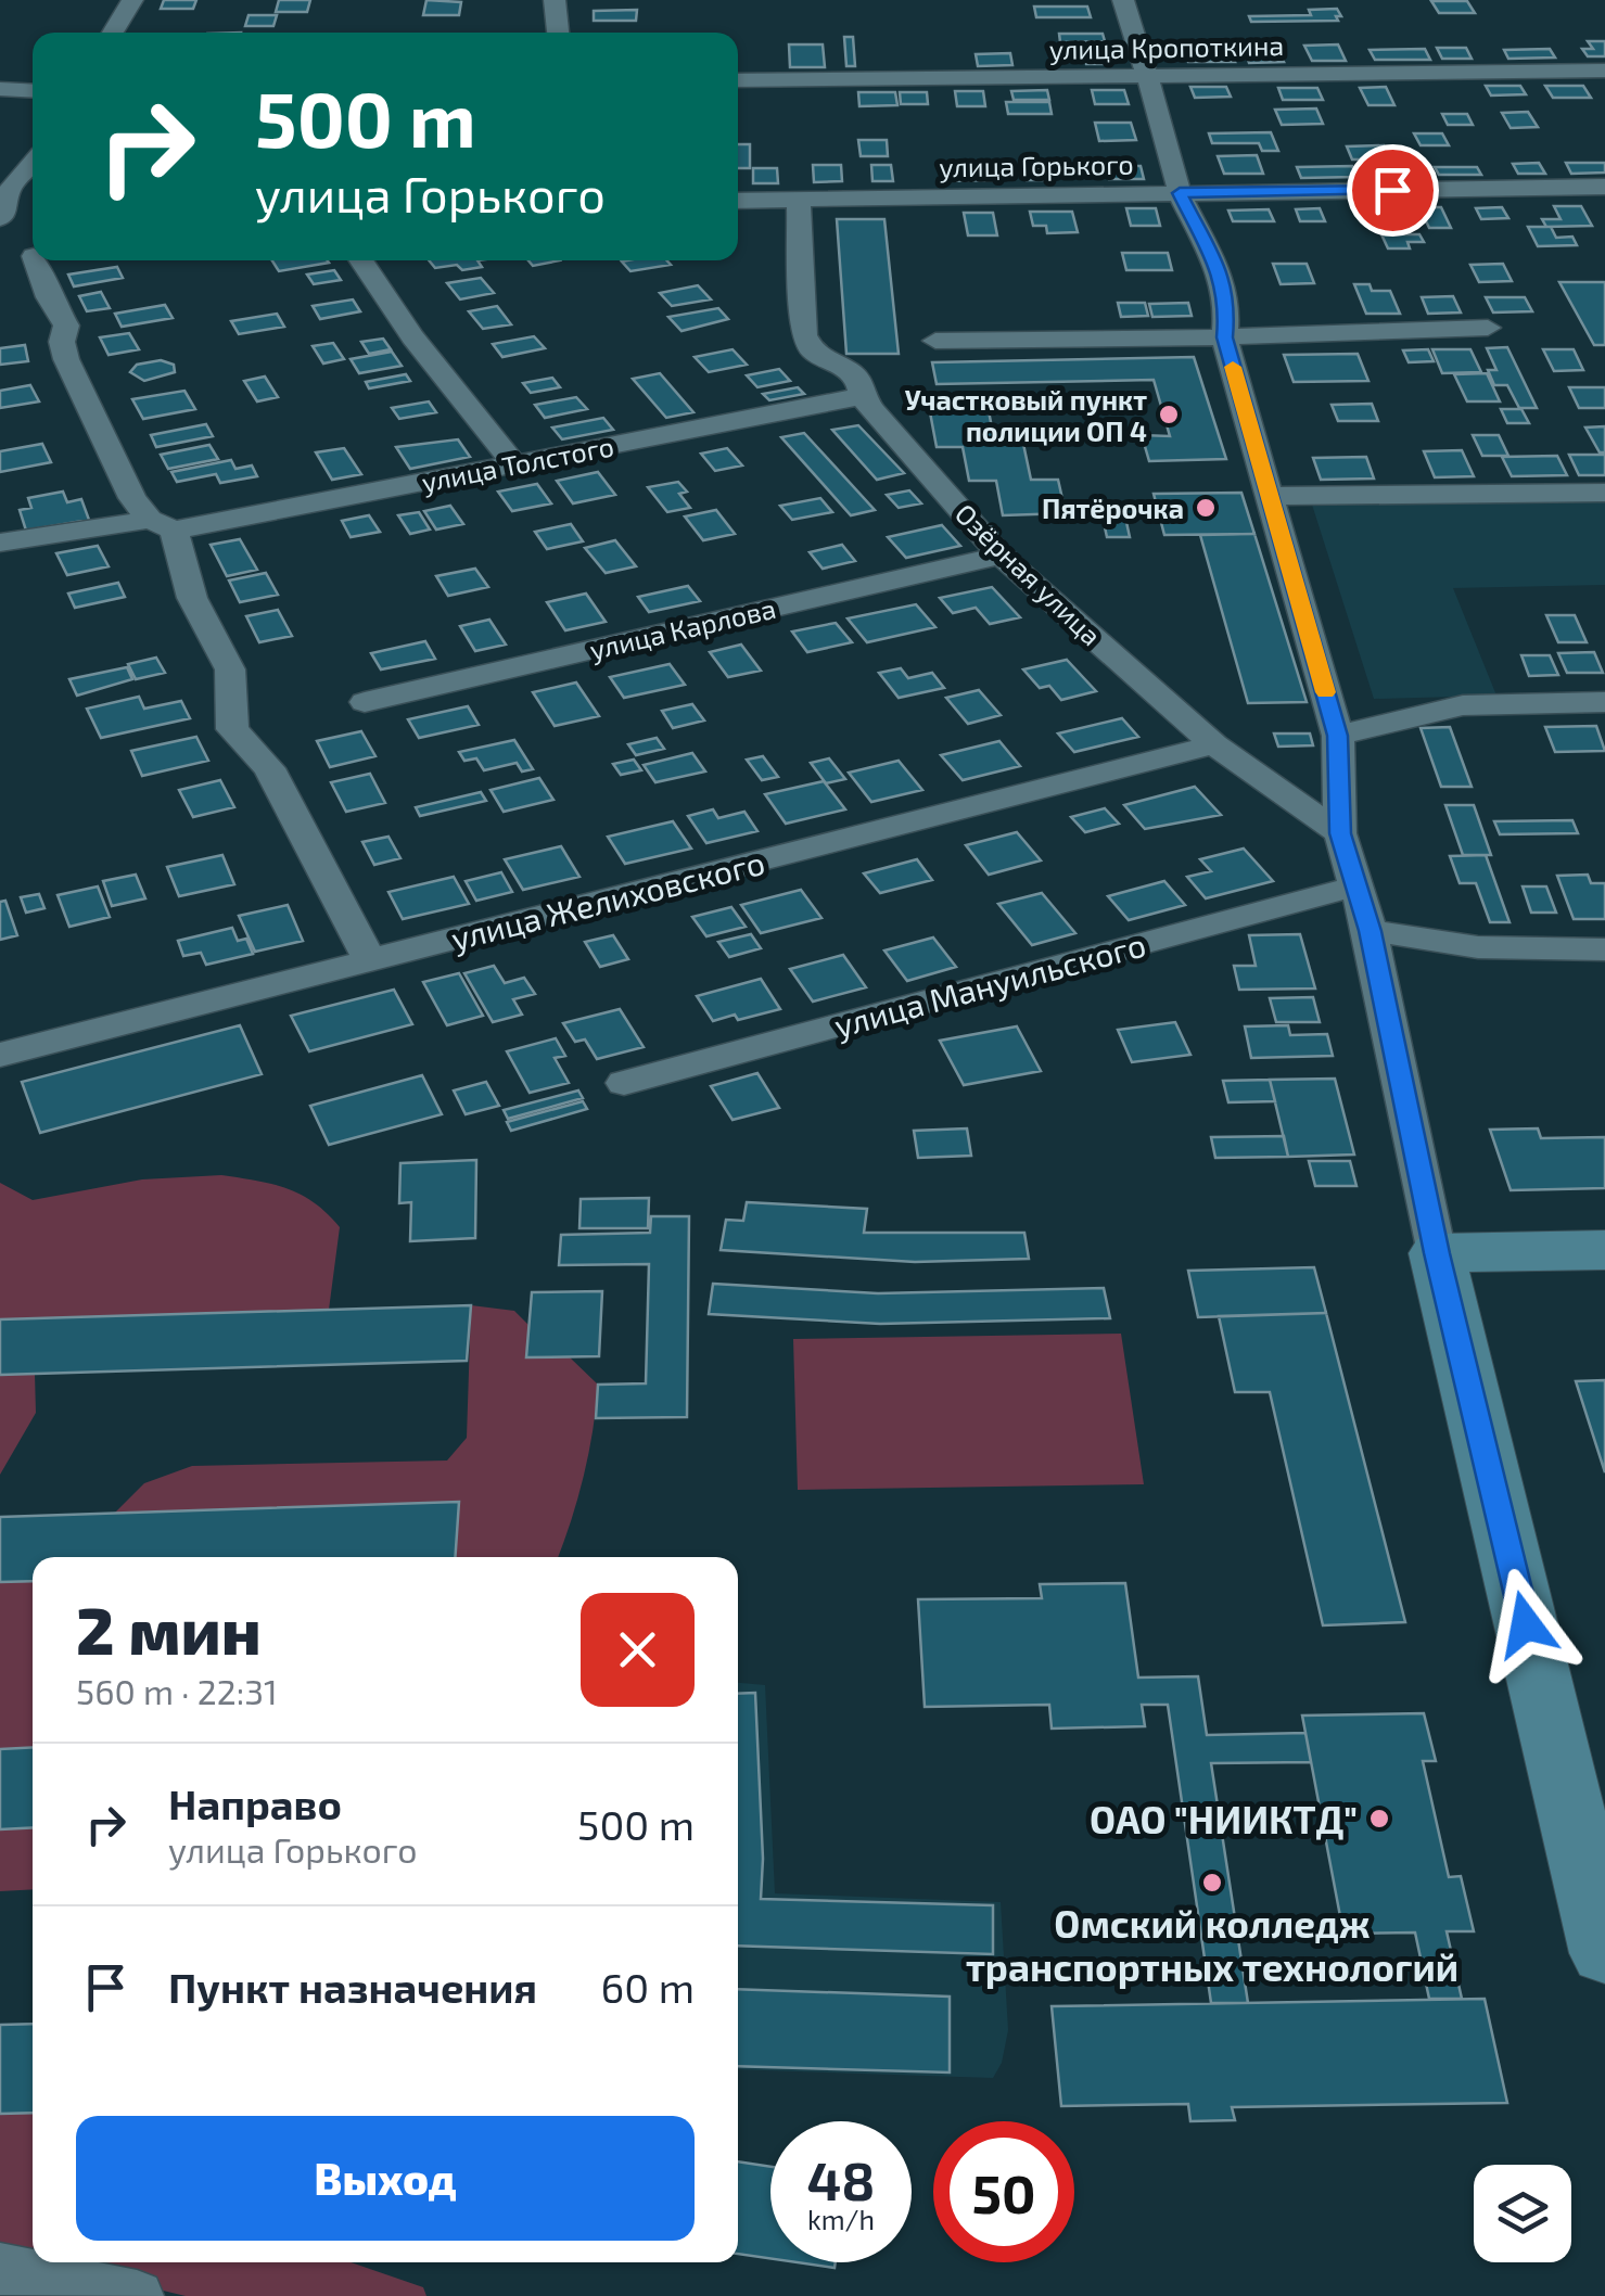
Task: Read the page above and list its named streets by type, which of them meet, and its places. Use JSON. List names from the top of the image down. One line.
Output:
{"streets":{"street":["улица Кропоткина","улица Горького","улица Толстого","Озёрная улица","улица Карлова","улица Желиховского","улица Мануильского"]},"crossings":[["улица Горького","Озёрная улица"],["улица Толстого","Озёрная улица"],["Озёрная улица","улица Карлова"],["Озёрная улица","улица Желиховского"]],"places":["Участковый пункт полиции ОП 4","Пятёрочка","ОАО \"НИИКТД\"","Омский колледж транспортных технологий"],"page":{"turn":["500 m","улица Горького"],"heading":["2 мин","560 m · 22:31"],"list":[{"name":"Направо","note":"улица Горького","value":"500 m"},{"name":"Пункт назначения","value":"60 m"}],"buttons":"Выход","speed":"48 km/h","limit":"50"}}
